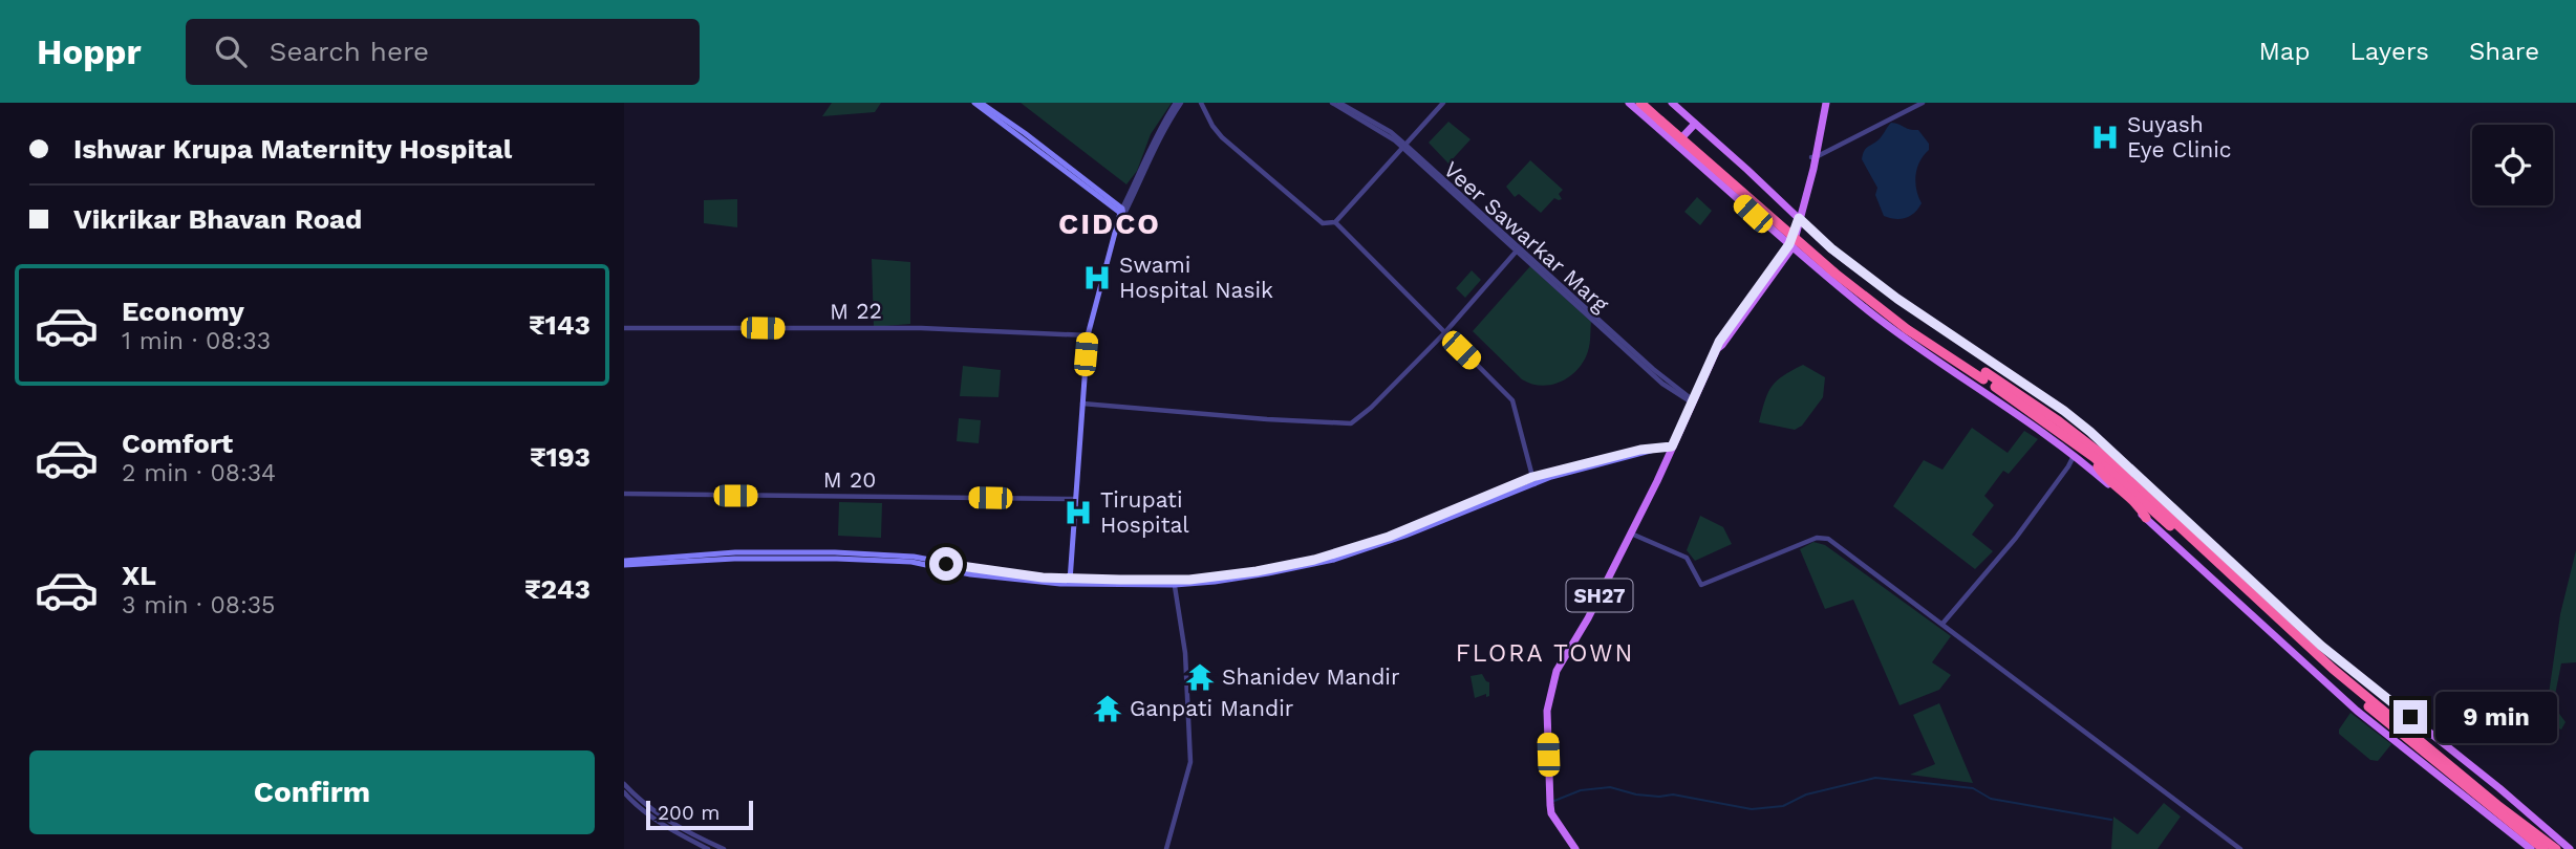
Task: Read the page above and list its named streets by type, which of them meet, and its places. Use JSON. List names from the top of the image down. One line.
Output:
{"streets":{"main road":["SH27"],"street":["Veer Sawarkar Marg","M 22","M 20"]},"crossings":[["Veer Sawarkar Marg","SH27"]],"districts":["CIDCO","FLORA TOWN"],"places":{"hospital":["Suyash Eye Clinic","Swami Hospital Nasik","Tirupati Hospital"],"temple":["Shanidev Mandir","Ganpati Mandir"]},"scale_bar":"200 m","page":{"header":"Hoppr","search":"Search here","nav":["Map","Layers","Share"],"banner":["Ishwar Krupa Maternity Hospital","Vikrikar Bhavan Road"],"list":[{"name":"Economy","note":"1 min · 08:33","value":"₹143"},{"name":"Comfort","note":"2 min · 08:34","value":"₹193"},{"name":"XL","note":"3 min · 08:35","value":"₹243"}],"bubble":"9 min","buttons":"Confirm","scale":"200 m"}}
